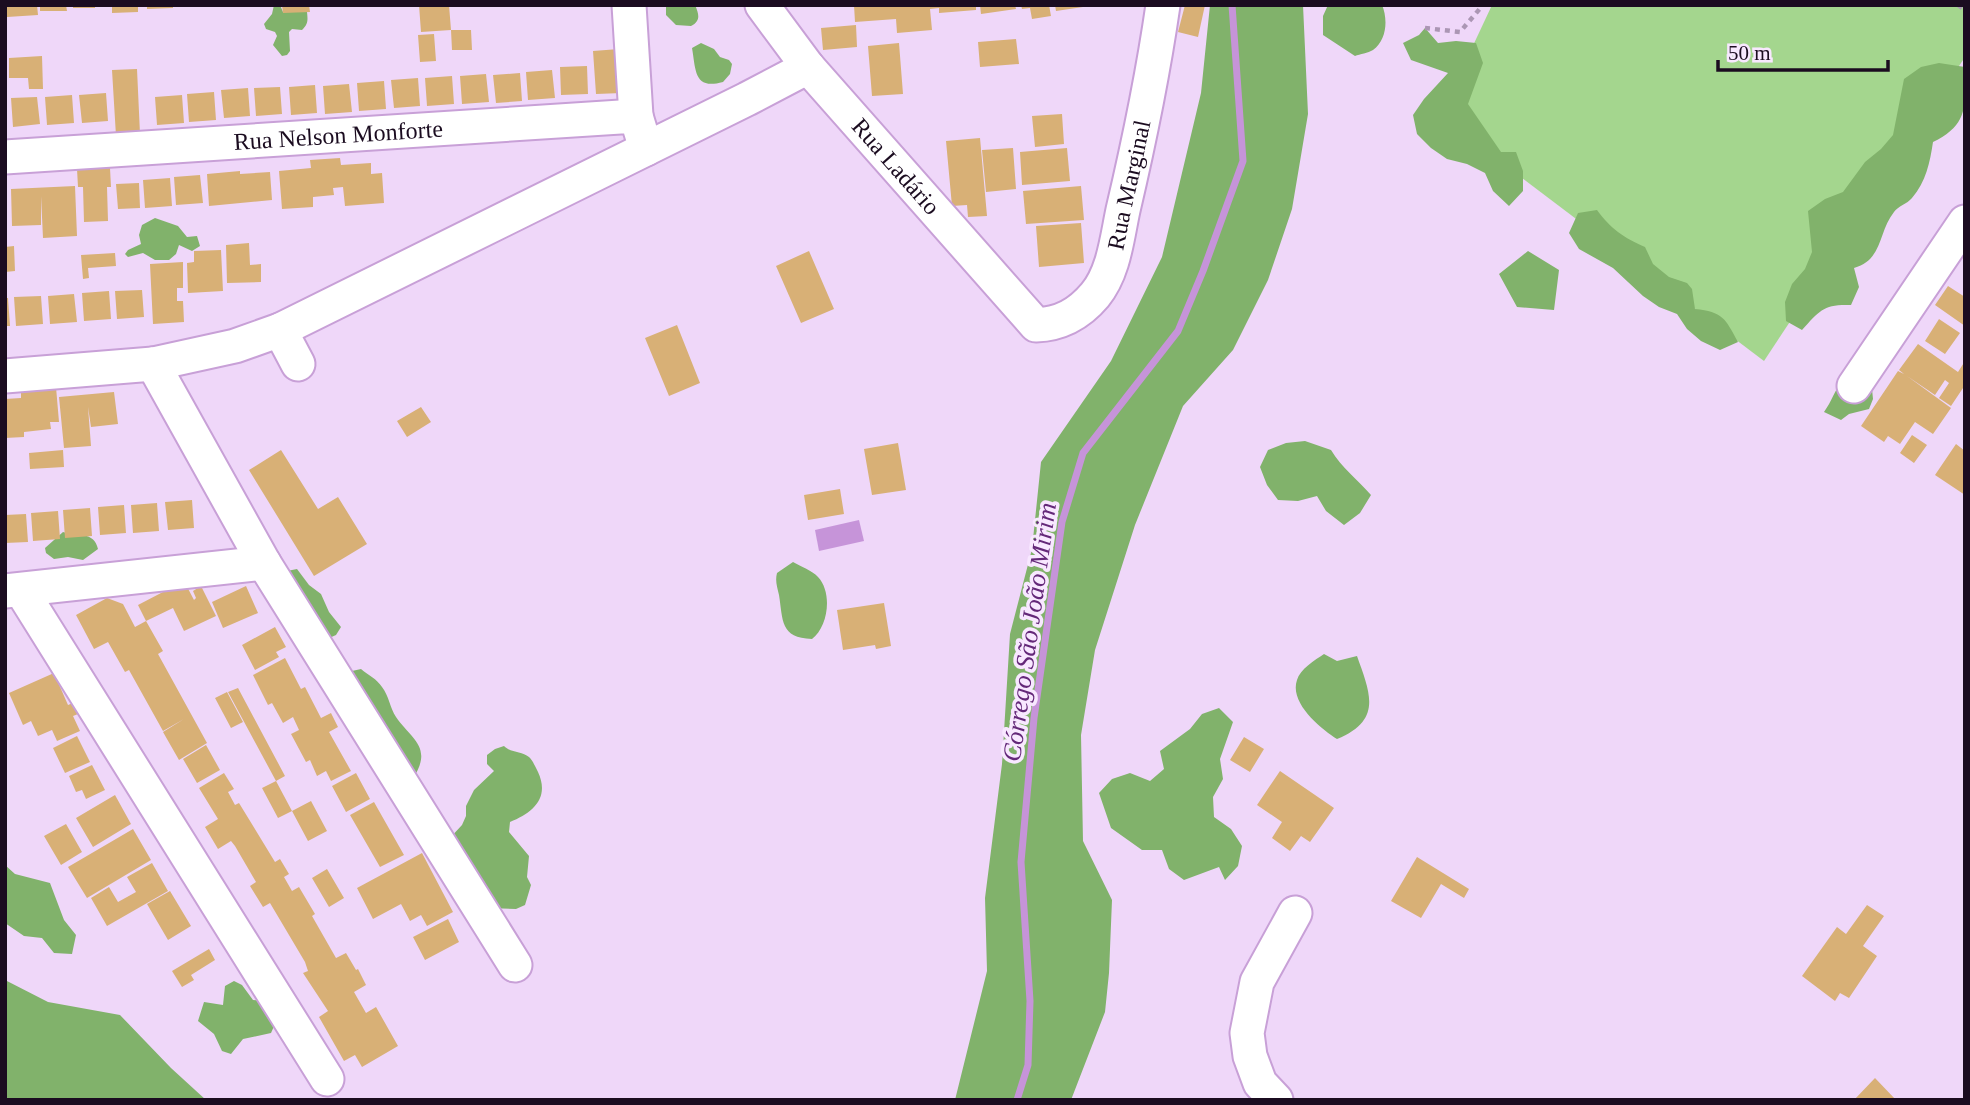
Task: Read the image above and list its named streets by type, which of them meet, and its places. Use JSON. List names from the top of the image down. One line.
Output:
{"streets":{"street":["Rua Nelson Monforte","Rua Ladário","Rua Marginal"]},"crossings":[["Rua Ladário","Rua Marginal"]],"water":["Córrego São João Mirim"],"scale_bar":"50 m"}
